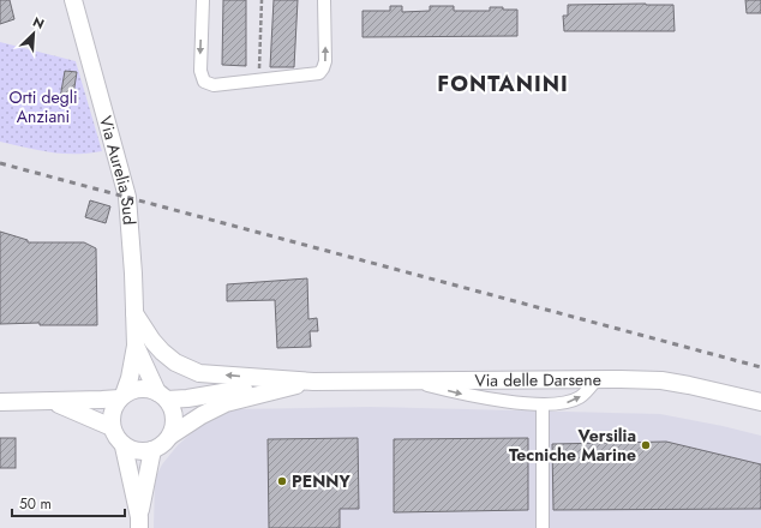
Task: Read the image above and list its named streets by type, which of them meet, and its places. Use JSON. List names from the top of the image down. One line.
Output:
{"streets":{"street":["Via Aurelia Sud","Via delle Darsene"]},"crossings":[["Via Aurelia Sud","Via delle Darsene"]],"districts":["FONTANINI"],"parks":["Orti degli Anziani"],"places":["Versilia Tecniche Marine","PENNY"],"scale_bar":"50 m","north":"top right"}
